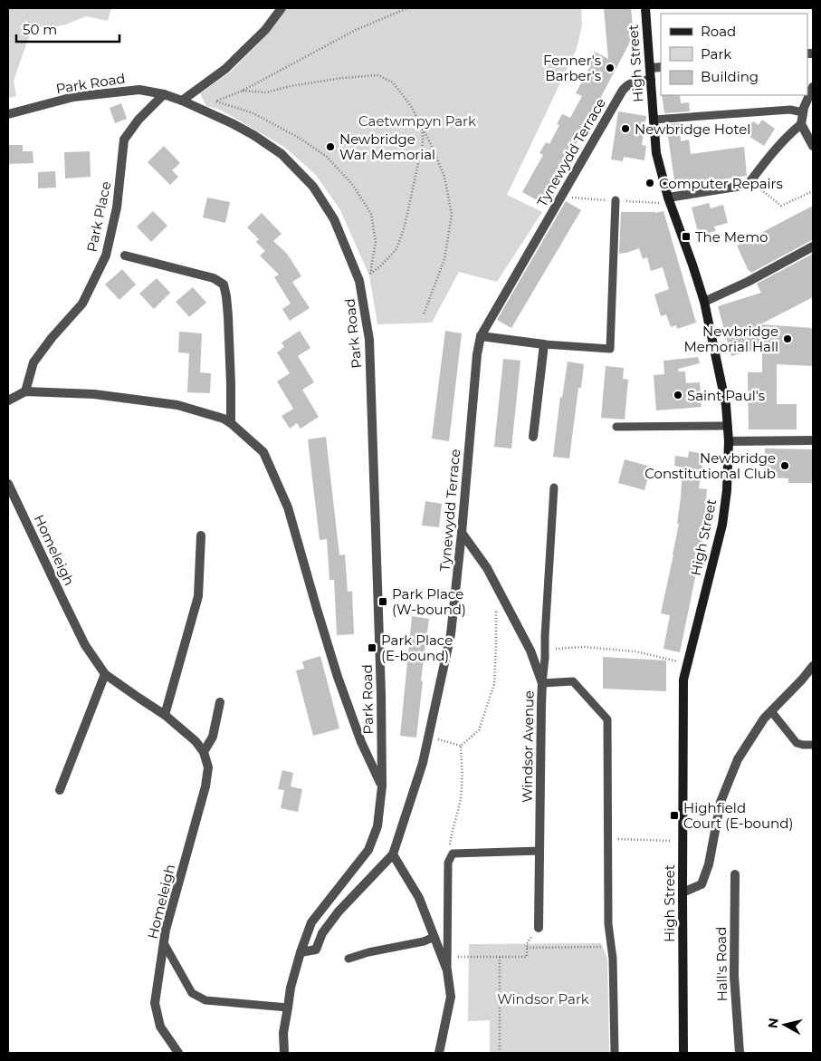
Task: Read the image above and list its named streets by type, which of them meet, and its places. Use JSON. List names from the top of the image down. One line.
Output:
{"streets":{"street":["High Street","Park Road","Tynewydd Terrace","Park Place","Homeleigh","Windsor Avenue","Hall's Road"]},"crossings":[["High Street","Tynewydd Terrace"],["Park Road","Tynewydd Terrace"],["Park Road","Park Place"],["Tynewydd Terrace","Windsor Avenue"]],"parks":["Caetwmpyn Park","Windsor Park"],"places":{"other":["Fenner's Barber's","Newbridge Hotel","Newbridge War Memorial","Computer Repairs","Newbridge Memorial Hall","Saint Paul's","Newbridge Constitutional Club"],"transit":["The Memo","Park Place (W-bound)","Park Place (E-bound)","Highfield Court (E-bound)"]},"legend":["Road","Park","Building"],"scale_bar":"50 m","north":"left"}
